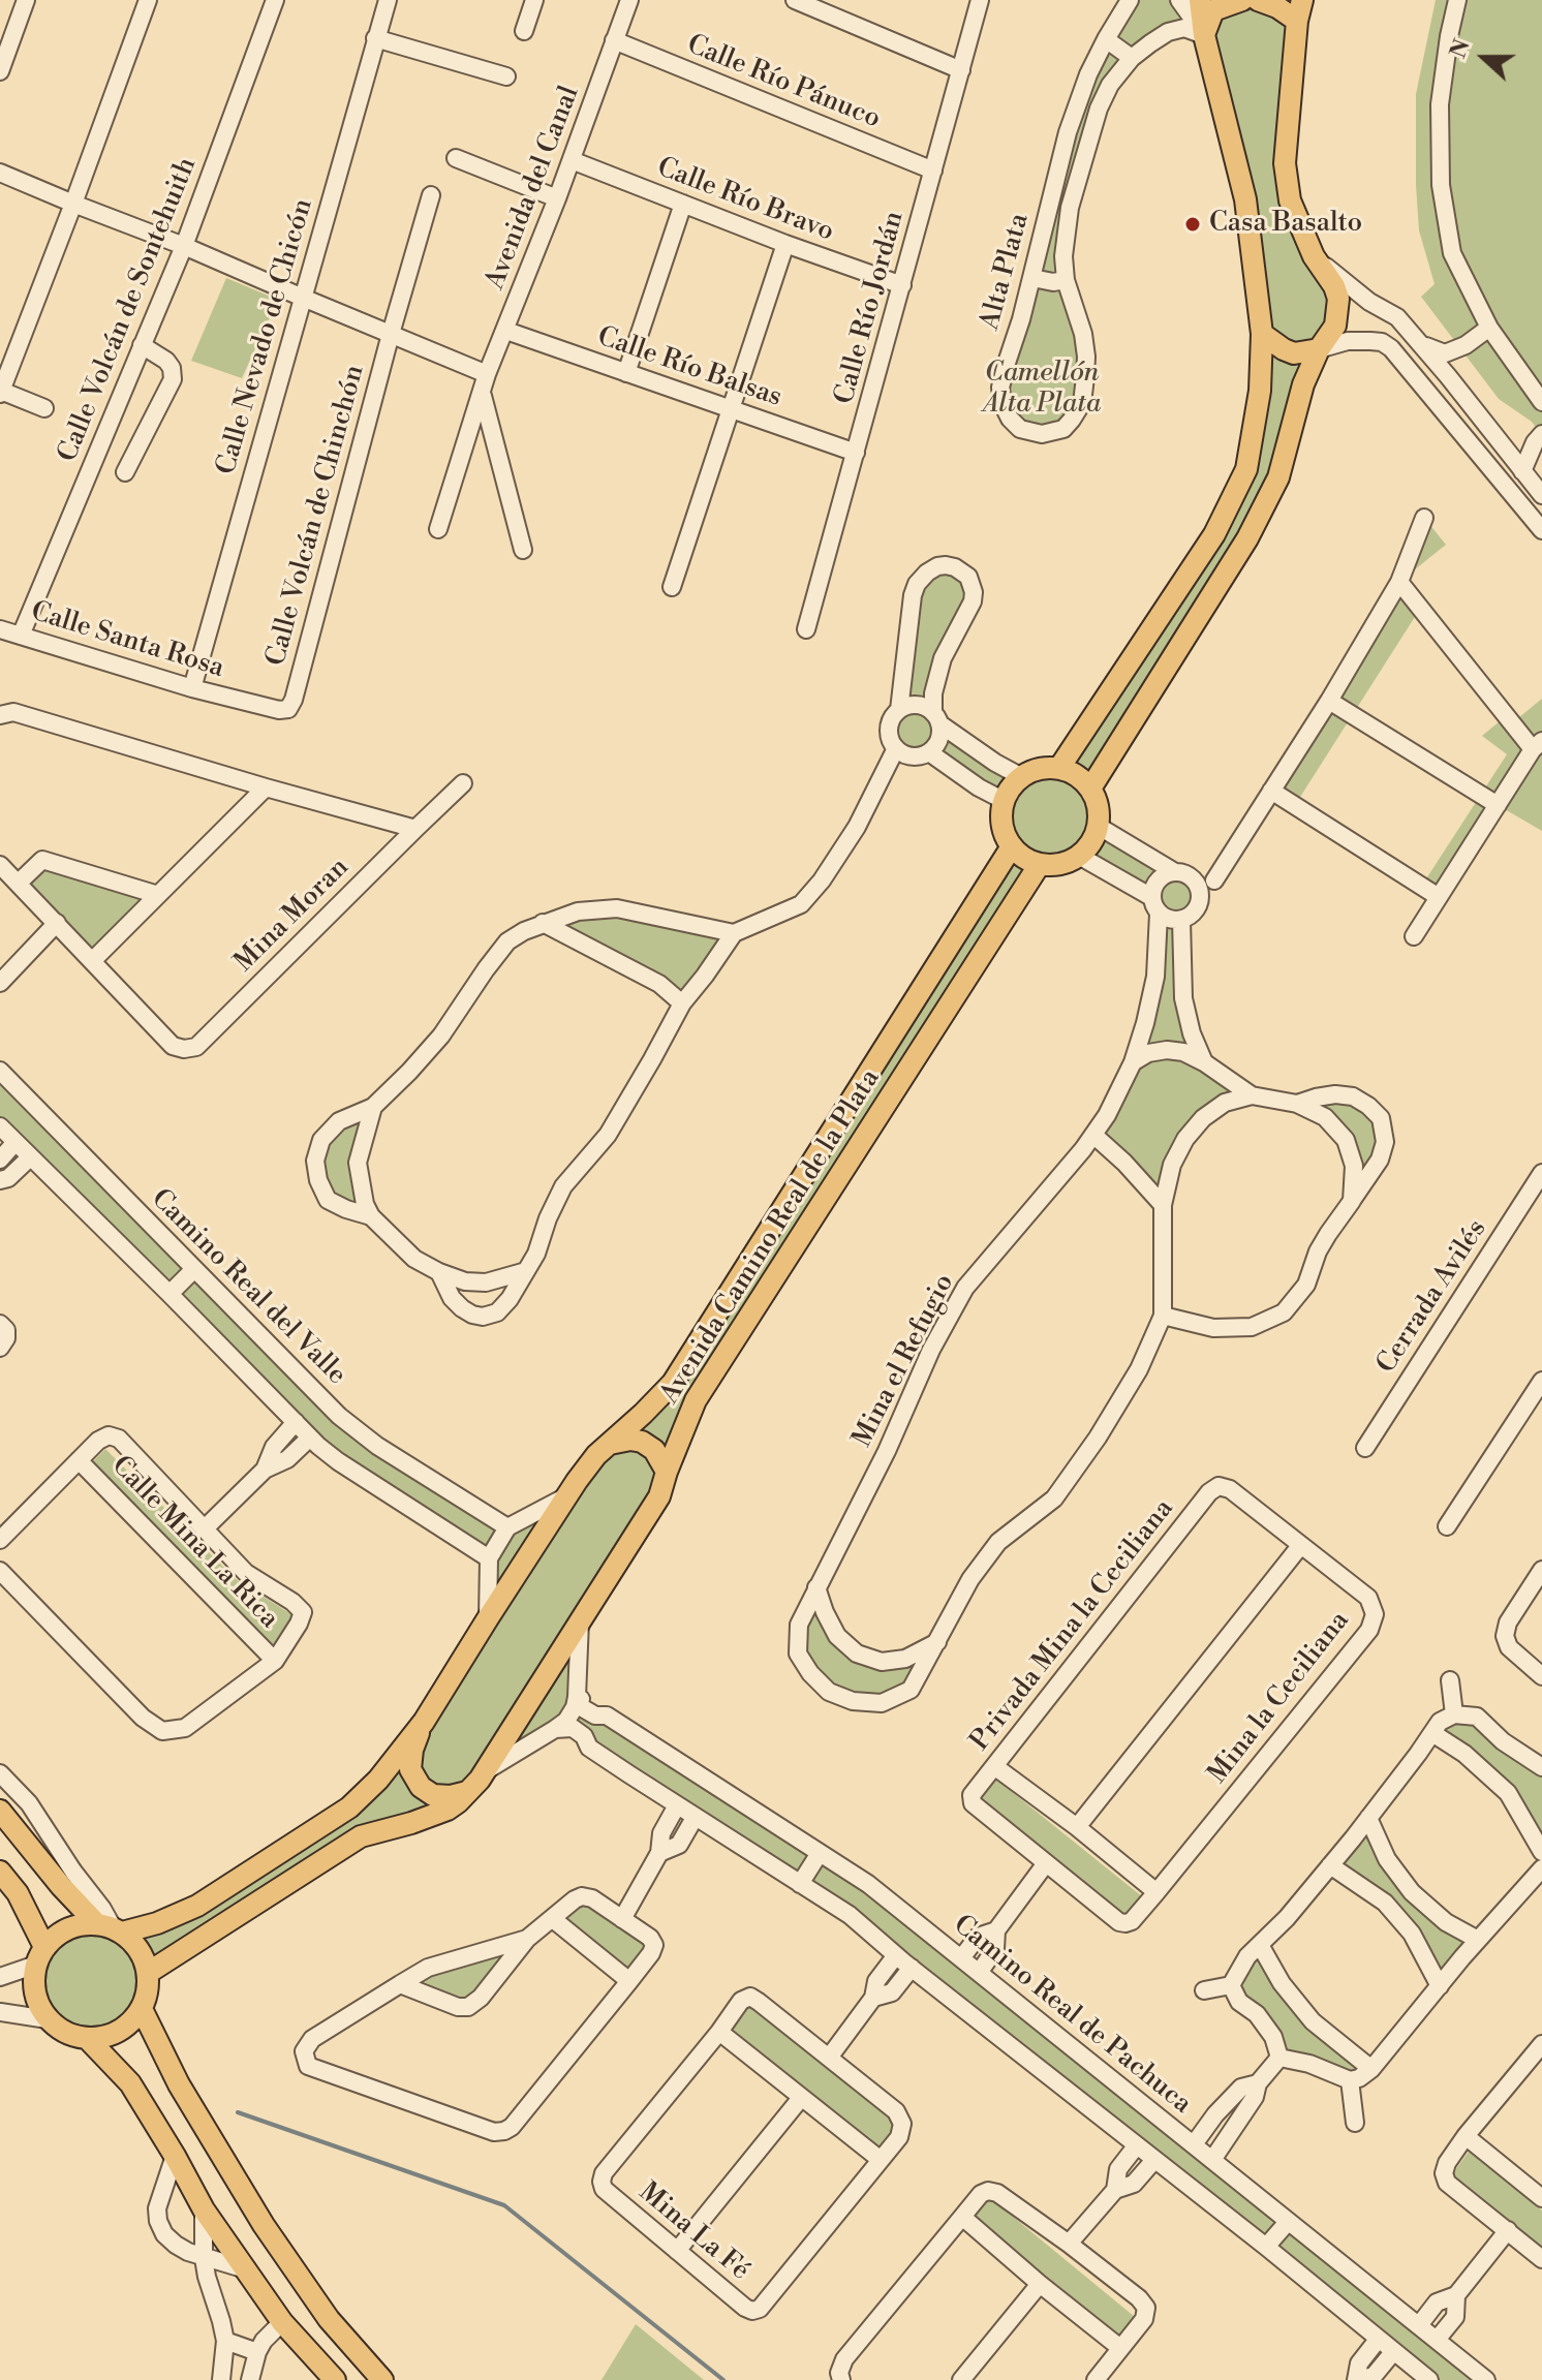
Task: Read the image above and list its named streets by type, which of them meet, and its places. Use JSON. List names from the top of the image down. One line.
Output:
{"streets":{"main road":["Avenida Camino Real de la Plata"],"street":["Calle Río Pánuco","Avenida del Canal","Calle Río Bravo","Alta Plata","Calle Río Jordán","Calle Volcán de Sontehuith","Calle Nevado de Chicón","Calle Río Balsas","Calle Volcán de Chinchón","Calle Santa Rosa","Mina Moran","Camino Real del Valle","Cerrada Avilés","Mina el Refugio","Calle Mina La Rica","Privada Mina la Ceciliana","Mina la Ceciliana","Camino Real de Pachuca","Mina La Fé"]},"crossings":[["Calle Río Pánuco","Avenida del Canal"],["Calle Río Pánuco","Calle Río Jordán"],["Avenida del Canal","Calle Río Bravo"],["Avenida del Canal","Calle Río Balsas"],["Avenida del Canal","Calle Volcán de Chinchón"],["Calle Río Bravo","Calle Río Jordán"],["Calle Río Jordán","Calle Río Balsas"],["Calle Volcán de Sontehuith","Calle Volcán de Chinchón"],["Calle Volcán de Sontehuith","Calle Santa Rosa"],["Calle Nevado de Chicón","Calle Volcán de Chinchón"],["Calle Nevado de Chicón","Calle Santa Rosa"],["Calle Volcán de Chinchón","Calle Santa Rosa"],["Privada Mina la Ceciliana","Mina la Ceciliana"]],"parks":["Camellón Alta Plata"],"places":["Casa Basalto"],"north":"left"}
